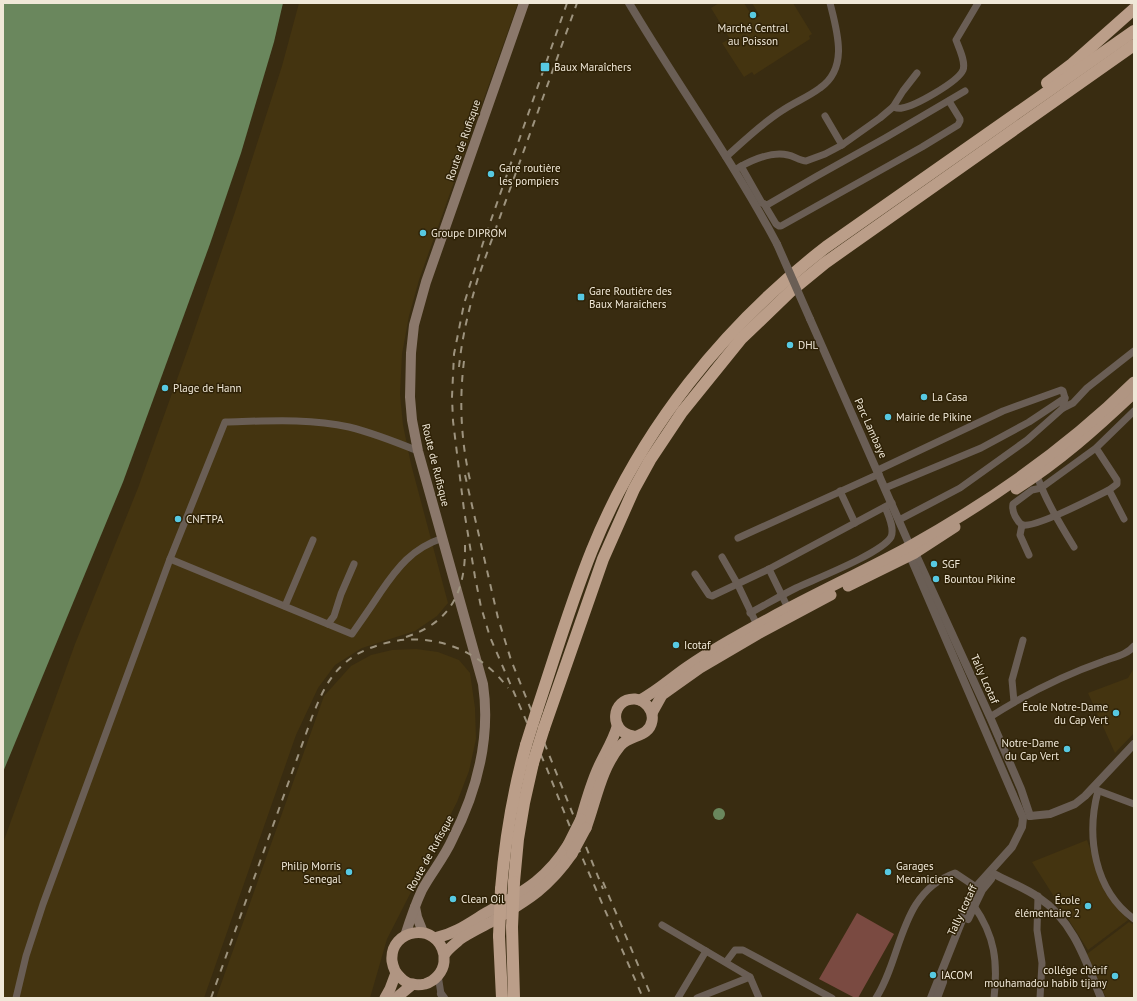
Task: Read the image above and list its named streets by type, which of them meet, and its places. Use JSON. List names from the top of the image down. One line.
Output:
{"streets":{"main road":["Route de Rufisque"],"street":["Parc Lambaye","Tally Lcotaf","Tally Icotaff"]},"crossings":[["Parc Lambaye","Tally Lcotaf"],["Tally Lcotaf","Tally Icotaff"]],"places":{"other":["Marché Central au Poisson","Gare routière les pompiers","Groupe DIPROM","DHL","Plage de Hann","La Casa","Mairie de Pikine","CNFTPA","SGF","Bountou Pikine","Icotaf","École Notre-Dame du Cap Vert","Notre-Dame du Cap Vert","Philip Morris Senegal","Garages Mecaniciens","Clean Oil","École élémentaire 2","IACOM","collége chérif mouhamadou habib tijany"],"transit":["Baux Maraîchers","Gare Routière des Baux Maraichers"]}}
